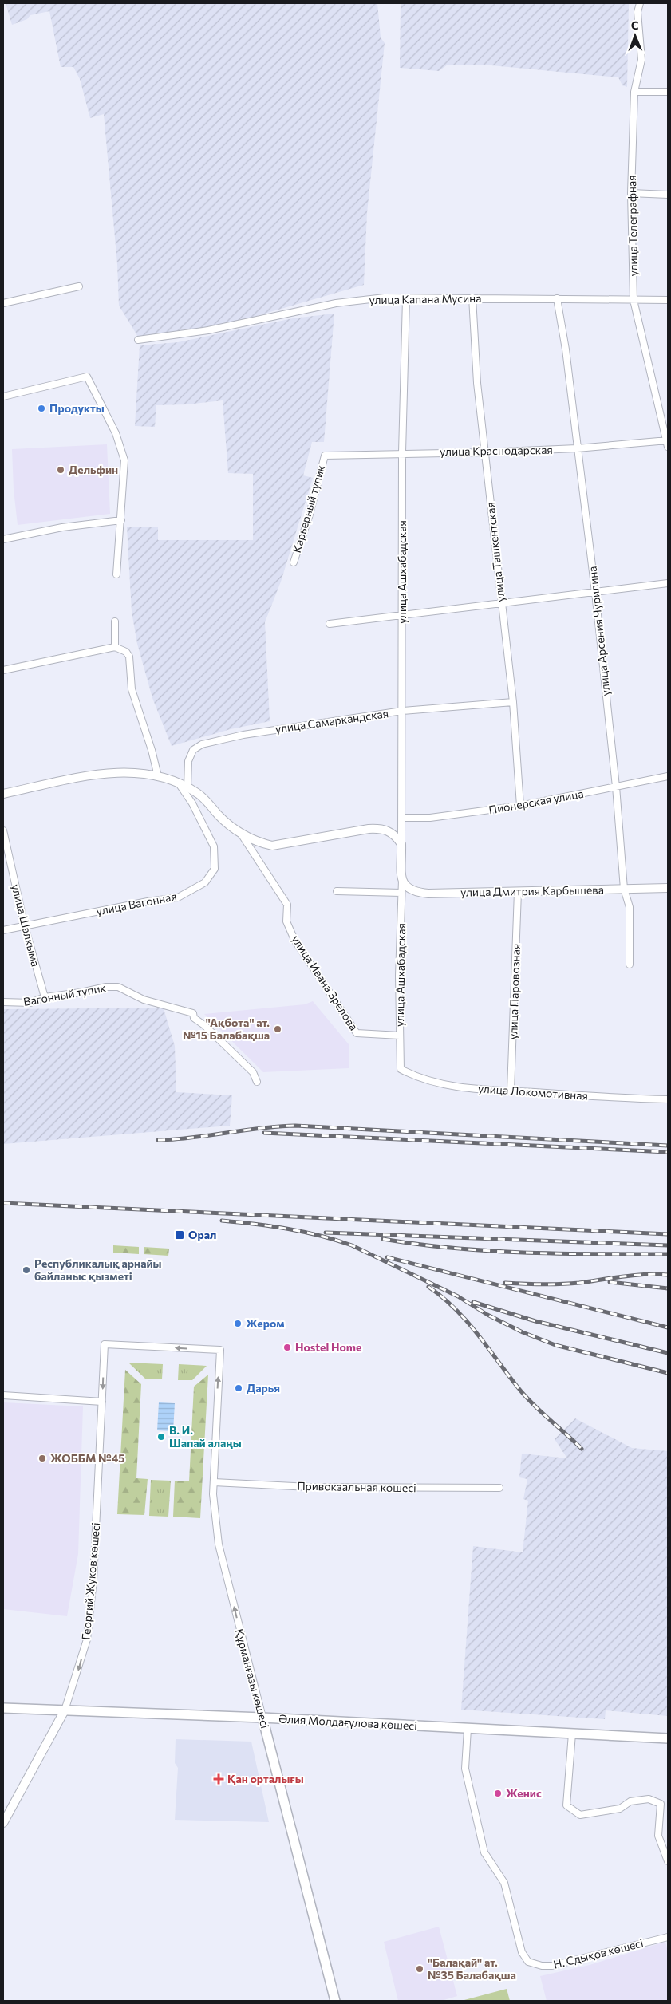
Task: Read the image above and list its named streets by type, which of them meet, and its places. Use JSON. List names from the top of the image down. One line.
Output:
{"streets":{"main road":["Құрманғазы көшесі","Әлия Молдағұлова көшесі"],"street":["улица Телеграфная","улица Капана Мусина","улица Краснодарская","Карьерный тупик","улица Ташкентская","улица Ашхабадская","улица Арсения Чурилина","улица Самаркандская","Пионерская улица","улица Дмитрия Карбышева","улица Вагонная","улица Шалкыма","улица Ивана Зрелова","улица Паровозная","Вагонный тупик","улица Локомотивная","Привокзальная көшесі","Георгий Жуков көшесі","Н. Сдықов көшесі"]},"crossings":[["улица Телеграфная","улица Капана Мусина"],["улица Телеграфная","улица Краснодарская"],["улица Капана Мусина","улица Ташкентская"],["улица Капана Мусина","улица Ашхабадская"],["улица Капана Мусина","улица Арсения Чурилина"],["улица Краснодарская","Карьерный тупик"],["улица Краснодарская","улица Ташкентская"],["улица Краснодарская","улица Ашхабадская"],["улица Краснодарская","улица Арсения Чурилина"],["улица Ташкентская","улица Самаркандская"],["улица Ташкентская","Пионерская улица"],["улица Ашхабадская","улица Самаркандская"],["улица Ашхабадская","Пионерская улица"],["улица Ашхабадская","улица Дмитрия Карбышева"],["улица Ашхабадская","улица Ивана Зрелова"],["улица Ашхабадская","улица Локомотивная"],["улица Арсения Чурилина","Пионерская улица"],["улица Арсения Чурилина","улица Дмитрия Карбышева"],["улица Самаркандская","улица Ивана Зрелова"],["улица Дмитрия Карбышева","улица Паровозная"],["улица Вагонная","улица Шалкыма"],["улица Вагонная","улица Ивана Зрелова"],["улица Шалкыма","Вагонный тупик"],["улица Паровозная","улица Локомотивная"],["Привокзальная көшесі","Құрманғазы көшесі"],["Георгий Жуков көшесі","Құрманғазы көшесі"],["Георгий Жуков көшесі","Әлия Молдағұлова көшесі"],["Құрманғазы көшесі","Әлия Молдағұлова көшесі"],["Әлия Молдағұлова көшесі","Н. Сдықов көшесі"]],"one_way":["Георгий Жуков көшесі","Құрманғазы көшесі"],"places":{"other":["Продукты","Дельфин","\"Ақбота\" ат. №15 Балабақша","Республикалық арнайы байланыс қызметі","Жером","Hostel Home","Дарья","В. И. Шапай алаңы","ЖОББМ №45","Женис","\"Балақай\" ат. №35 Балабақша"],"transit":["Орал"],"health":["Қан орталығы"]},"north":"top"}
